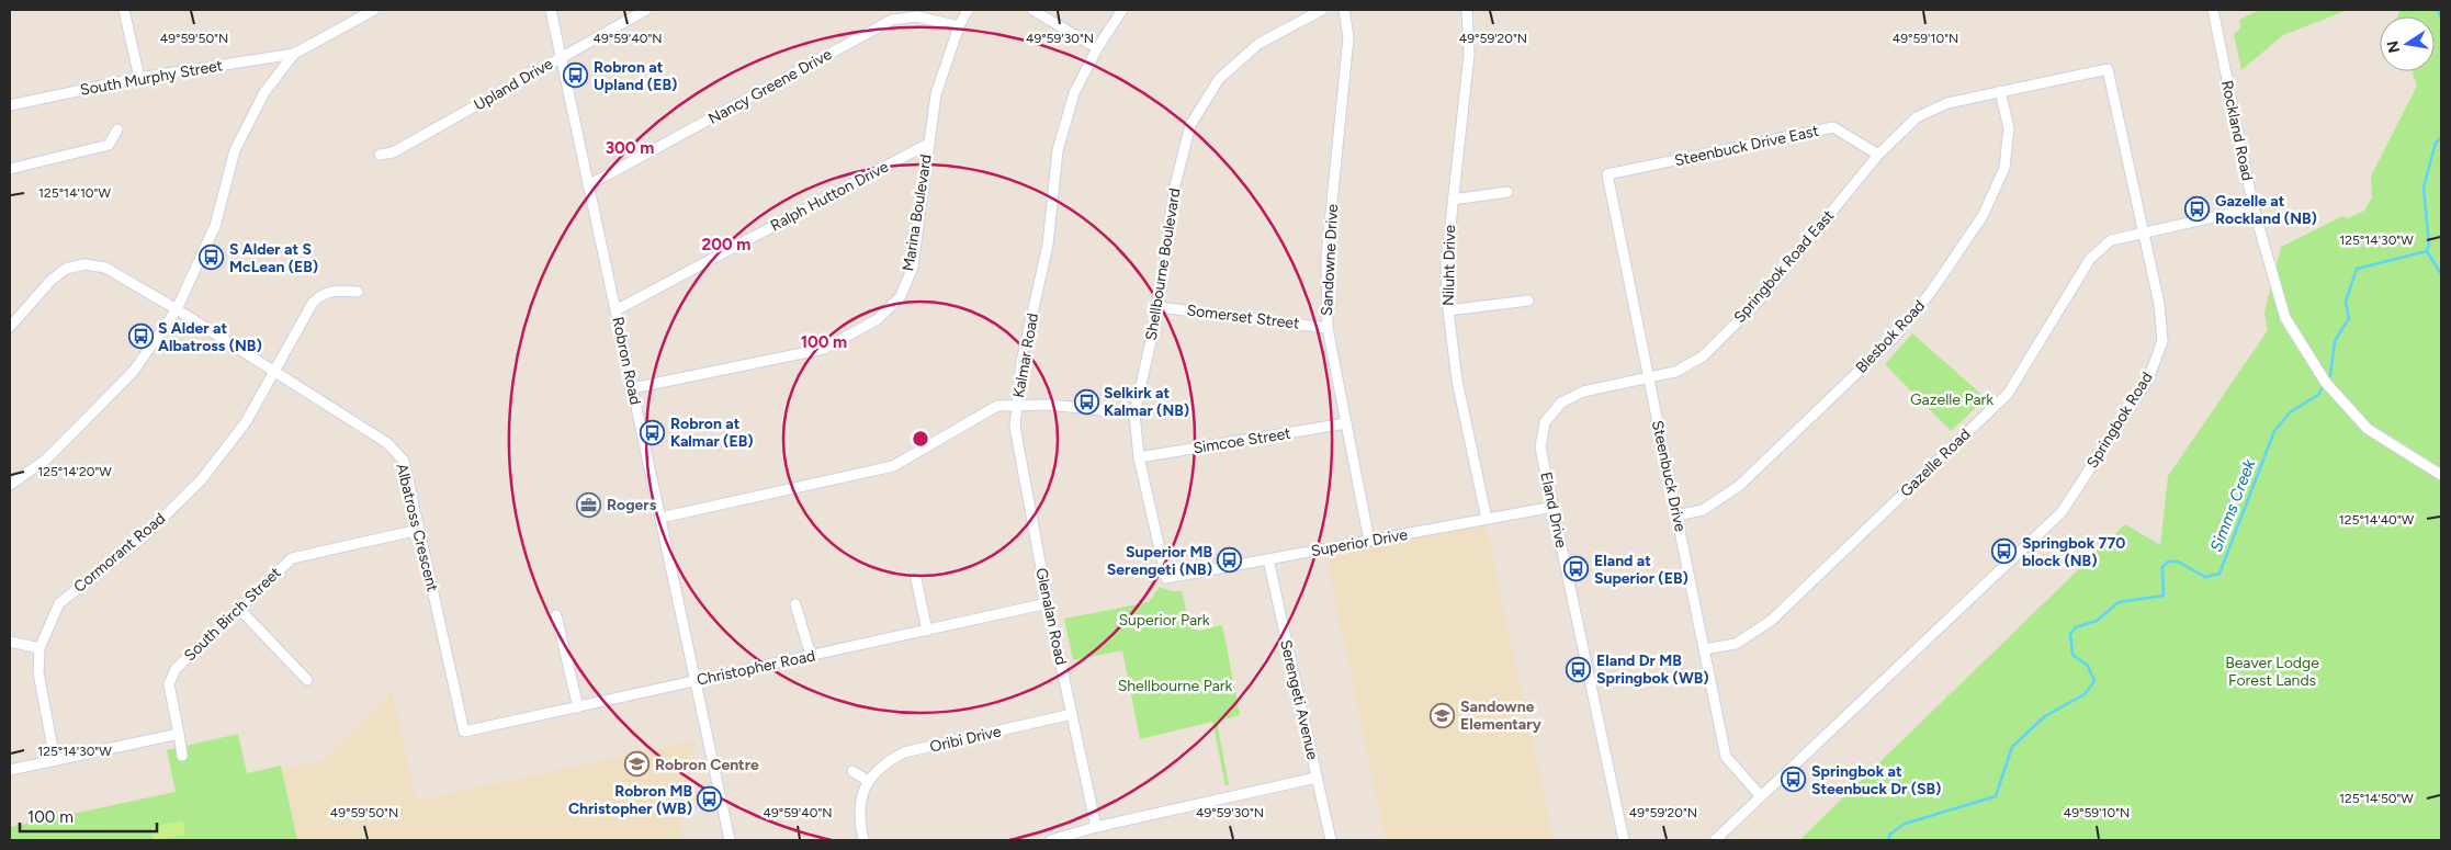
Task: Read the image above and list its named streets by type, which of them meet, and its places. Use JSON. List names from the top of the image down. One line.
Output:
{"streets":{"street":["South Murphy Street","Upland Drive","Nancy Greene Drive","Rockland Road","Steenbuck Drive East","Ralph Hutton Drive","Marina Boulevard","Sandowne Drive","Shellbourne Boulevard","Niluht Drive","Springbok Road East","Somerset Street","Blesbok Road","Kalmar Road","Robron Road","Springbok Road","Simcoe Street","Gazelle Road","Steenbuck Drive","Eland Drive","Albatross Crescent","Superior Drive","Cormorant Road","South Birch Street","Glenalan Road","Christopher Road","Serengeti Avenue","Oribi Drive"]},"crossings":[["Upland Drive","Robron Road"],["Nancy Greene Drive","Marina Boulevard"],["Nancy Greene Drive","Robron Road"],["Rockland Road","Gazelle Road"],["Steenbuck Drive East","Springbok Road East"],["Steenbuck Drive East","Springbok Road"],["Steenbuck Drive East","Steenbuck Drive"],["Ralph Hutton Drive","Marina Boulevard"],["Ralph Hutton Drive","Robron Road"],["Marina Boulevard","Robron Road"],["Sandowne Drive","Somerset Street"],["Sandowne Drive","Simcoe Street"],["Sandowne Drive","Superior Drive"],["Shellbourne Boulevard","Somerset Street"],["Shellbourne Boulevard","Simcoe Street"],["Shellbourne Boulevard","Superior Drive"],["Niluht Drive","Superior Drive"],["Springbok Road East","Springbok Road"],["Springbok Road East","Steenbuck Drive"],["Springbok Road East","Eland Drive"],["Blesbok Road","Springbok Road"],["Blesbok Road","Steenbuck Drive"],["Kalmar Road","Robron Road"],["Kalmar Road","Glenalan Road"],["Robron Road","Christopher Road"],["Springbok Road","Gazelle Road"],["Springbok Road","Steenbuck Drive"],["Gazelle Road","Steenbuck Drive"],["Steenbuck Drive","Eland Drive"],["Eland Drive","Superior Drive"],["Albatross Crescent","Cormorant Road"],["Albatross Crescent","South Birch Street"],["Albatross Crescent","Christopher Road"],["Superior Drive","Serengeti Avenue"],["Glenalan Road","Christopher Road"],["Glenalan Road","Oribi Drive"]],"water":["Simms Creek"],"parks":["Gazelle Park","Superior Park","Beaver Lodge Forest Lands","Shellbourne Park"],"places":{"bus stop":["Robron at Upland (EB)","Gazelle at Rockland (NB)","S Alder at S McLean (EB)","S Alder at Albatross (NB)","Selkirk at Kalmar (NB)","Robron at Kalmar (EB)","Springbok 770 block (NB)","Superior MB Serengeti (NB)","Eland at Superior (EB)","Eland Dr MB Springbok (WB)","Springbok at Steenbuck Dr (SB)","Robron MB Christopher (WB)"],"office":["Rogers"],"school or university":["Sandowne Elementary","Robron Centre"]},"scale_bar":"100 m","north":"left","coordinates":["49°59'50\"N","49°59'40\"N","49°59'30\"N","49°59'20\"N","49°59'10\"N","125°14'10\"W","125°14'30\"W","125°14'20\"W","125°14'40\"W","125°14'50\"W"],"rings":["300 m","200 m","100 m"]}
